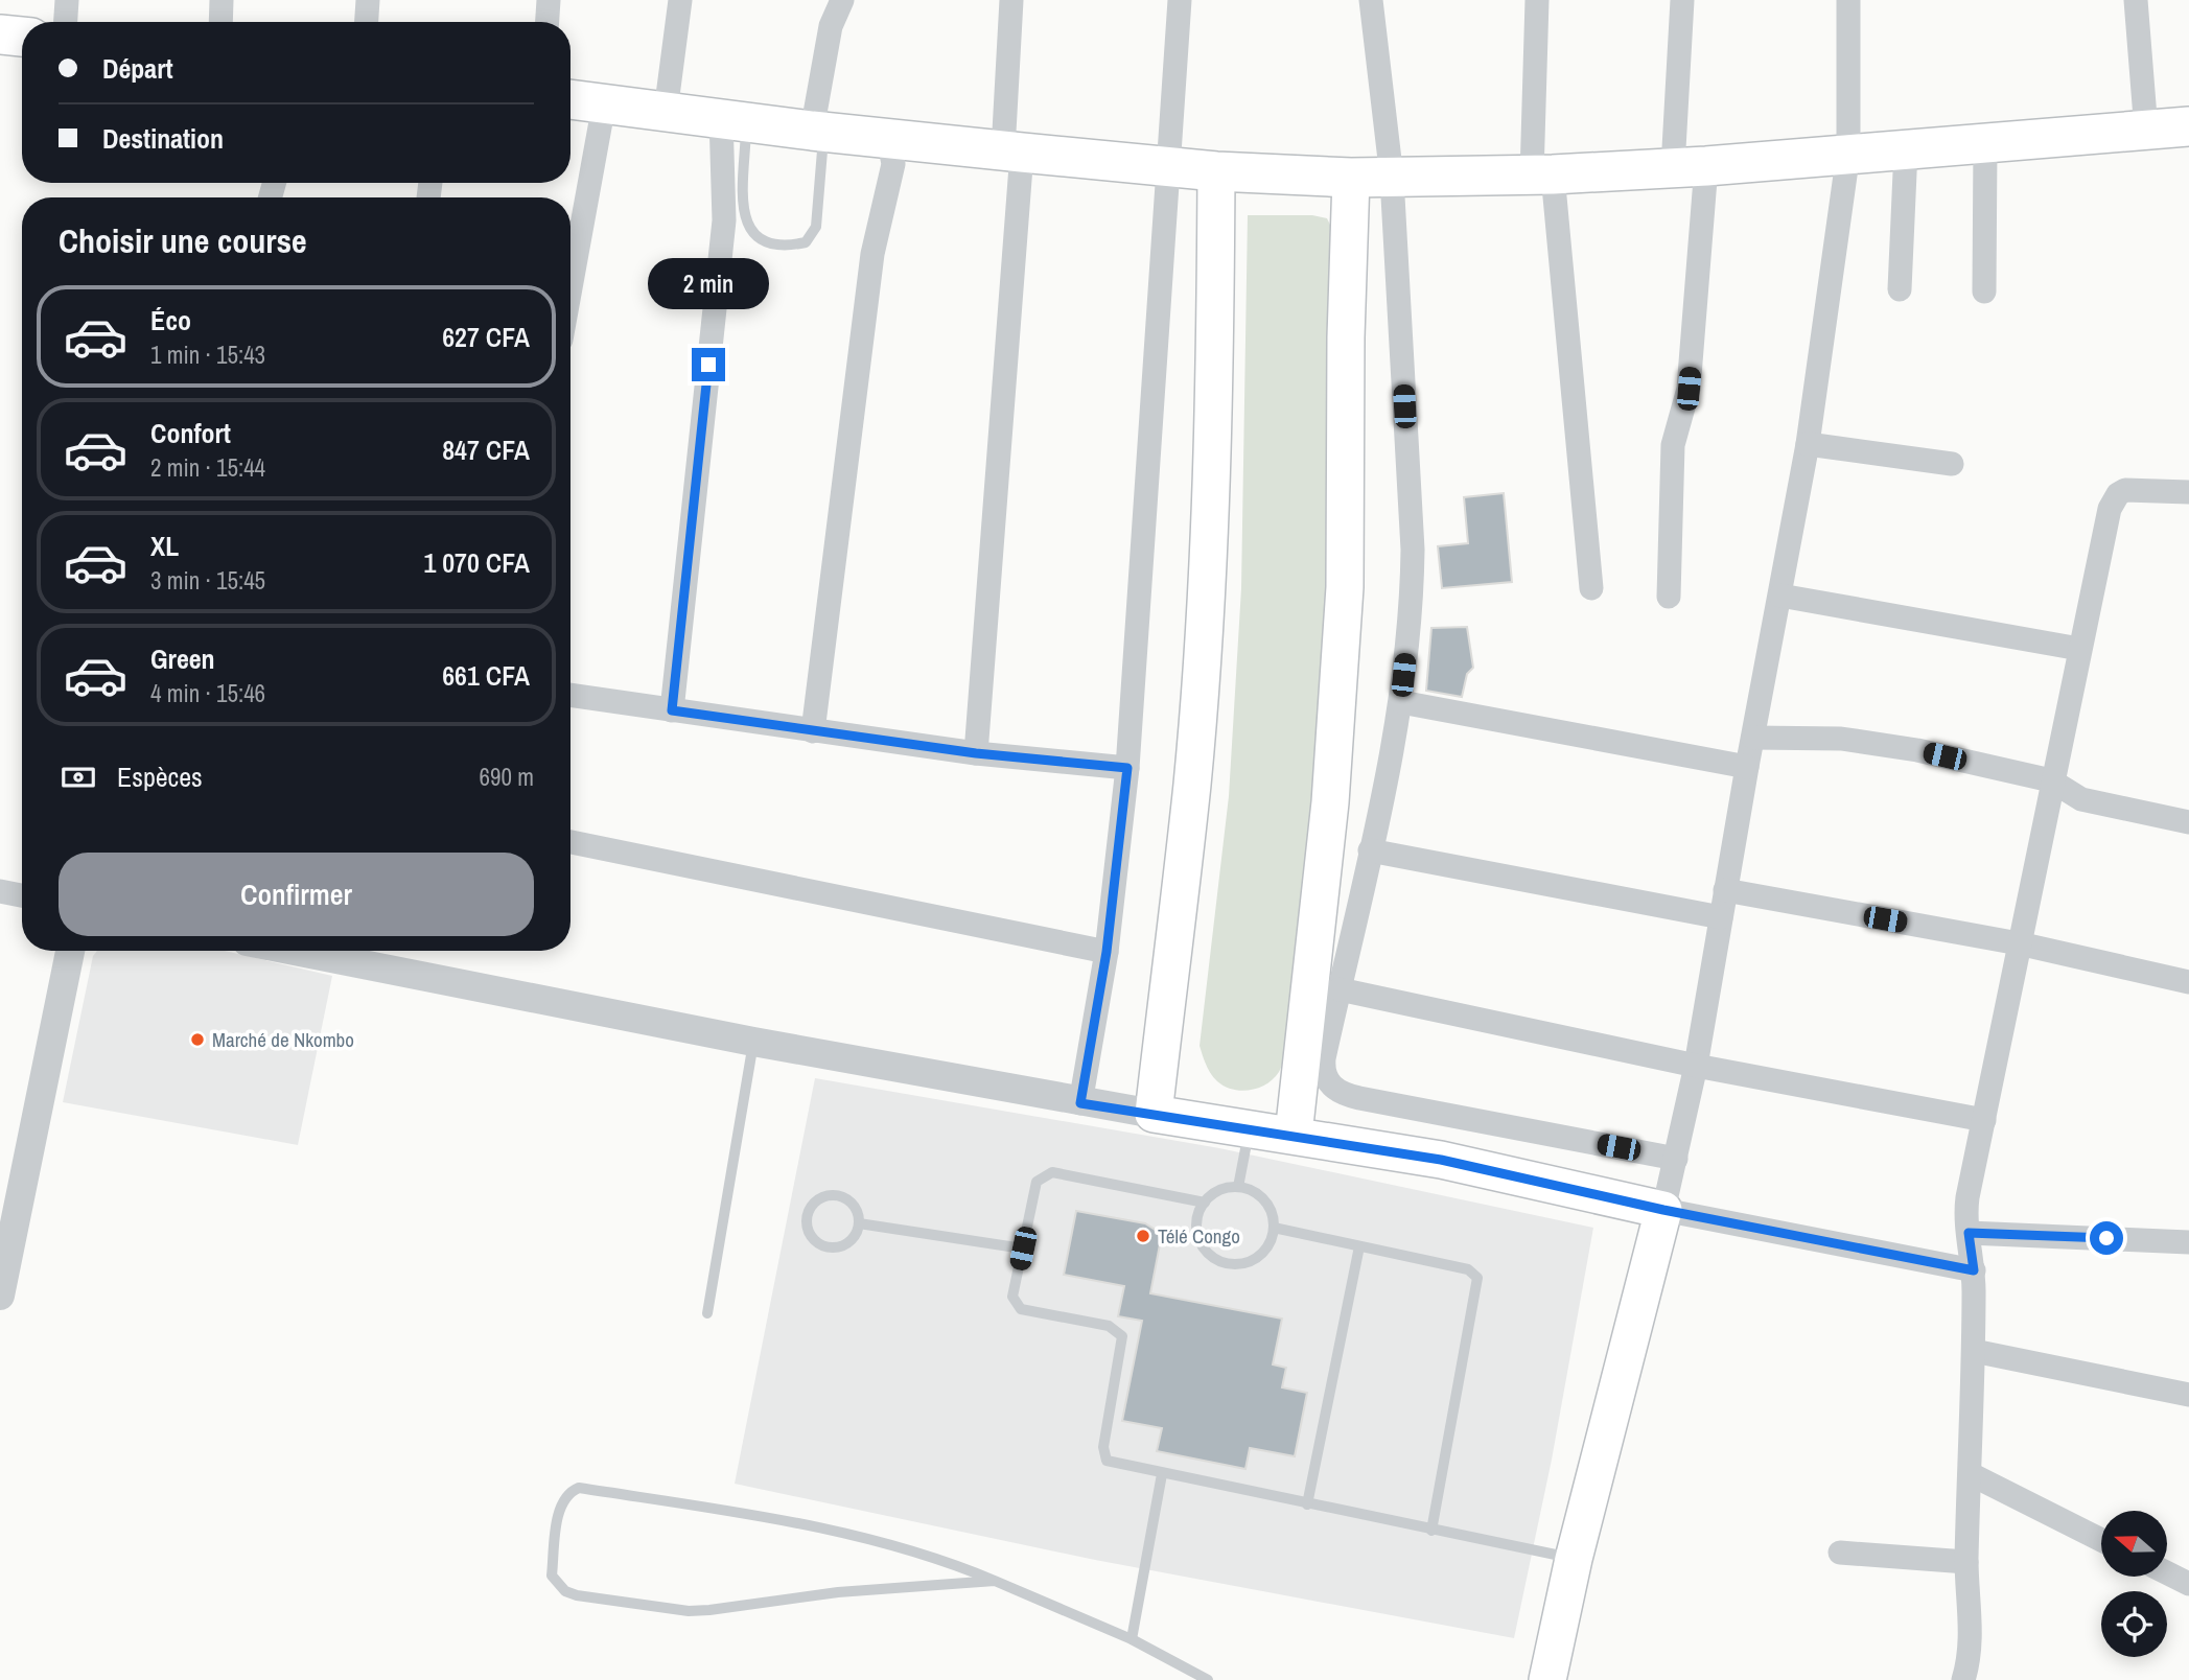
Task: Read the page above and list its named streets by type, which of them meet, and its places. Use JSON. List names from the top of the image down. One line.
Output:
{"places":["Marché de Nkombo","Télé Congo"],"north":"left","page":{"banner":["Départ","Destination"],"heading":"Choisir une course","bubble":"2 min","list":[{"name":"Éco","note":"1 min · 15:43","value":"627 CFA"},{"name":"Confort","note":"2 min · 15:44","value":"847 CFA"},{"name":"XL","note":"3 min · 15:45","value":"1 070 CFA"},{"name":"Green","note":"4 min · 15:46","value":"661 CFA"}],"pay":["Espèces","690 m"],"buttons":"Confirmer"}}
